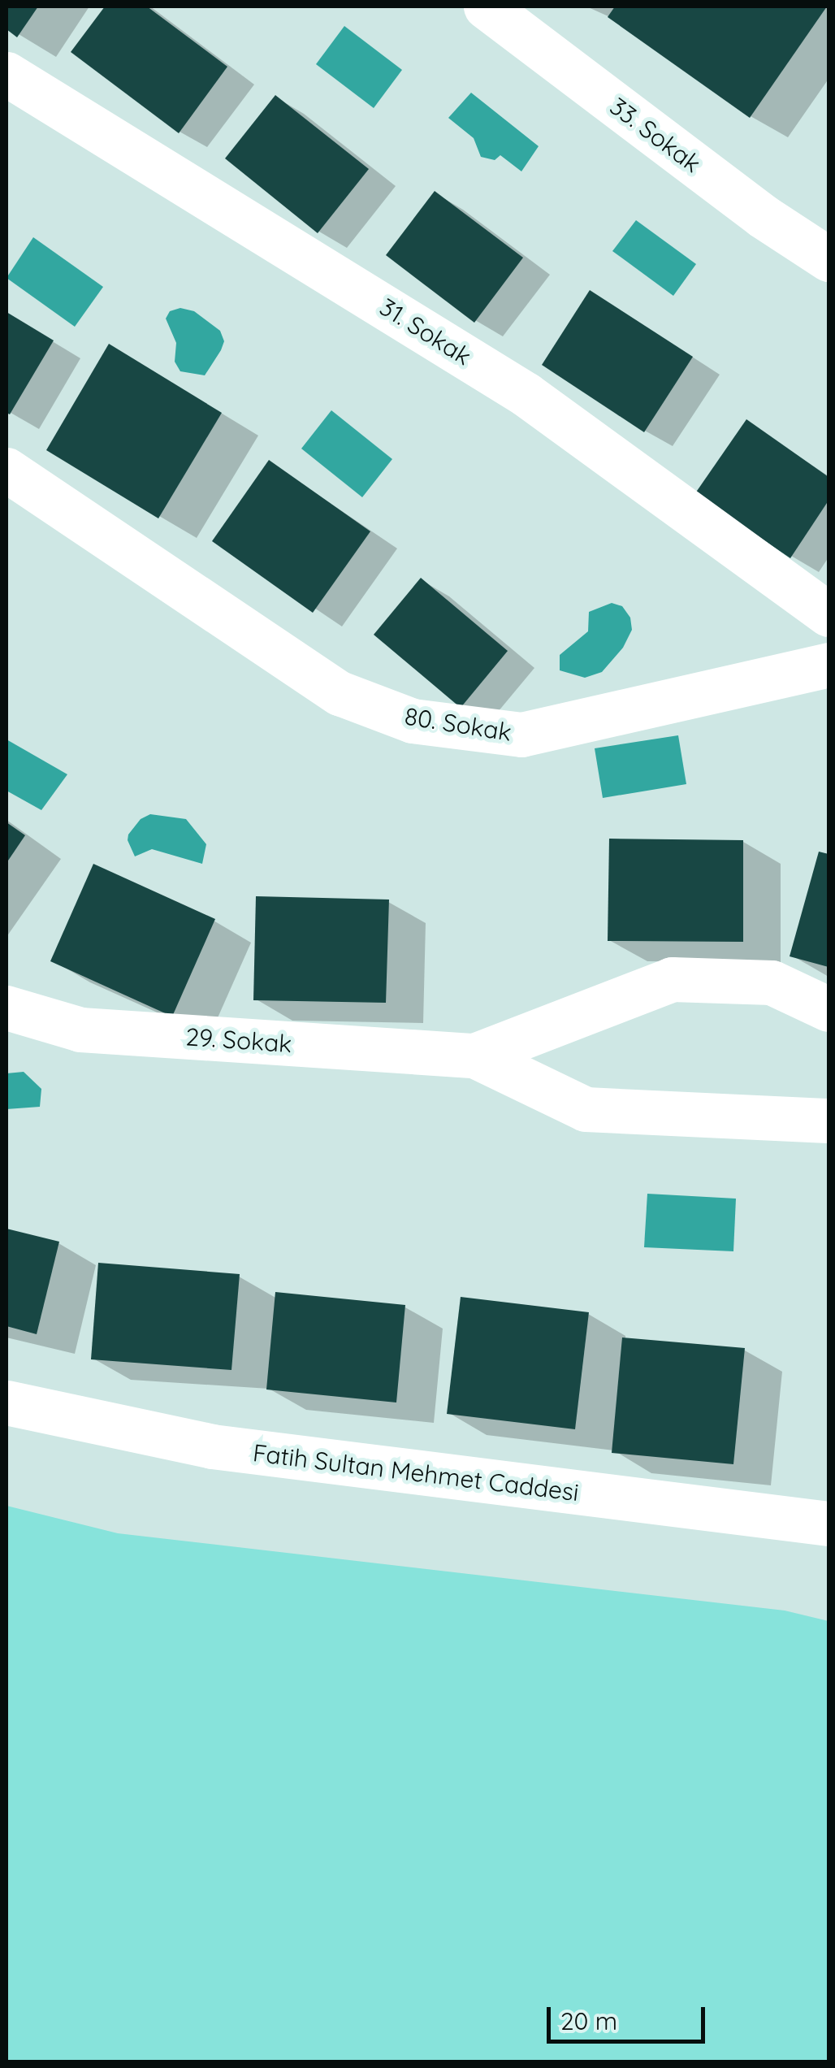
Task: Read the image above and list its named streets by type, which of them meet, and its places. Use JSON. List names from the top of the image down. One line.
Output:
{"streets":{"street":["33. Sokak","31. Sokak","80. Sokak","29. Sokak","Fatih Sultan Mehmet Caddesi"]},"scale_bar":"20 m"}
